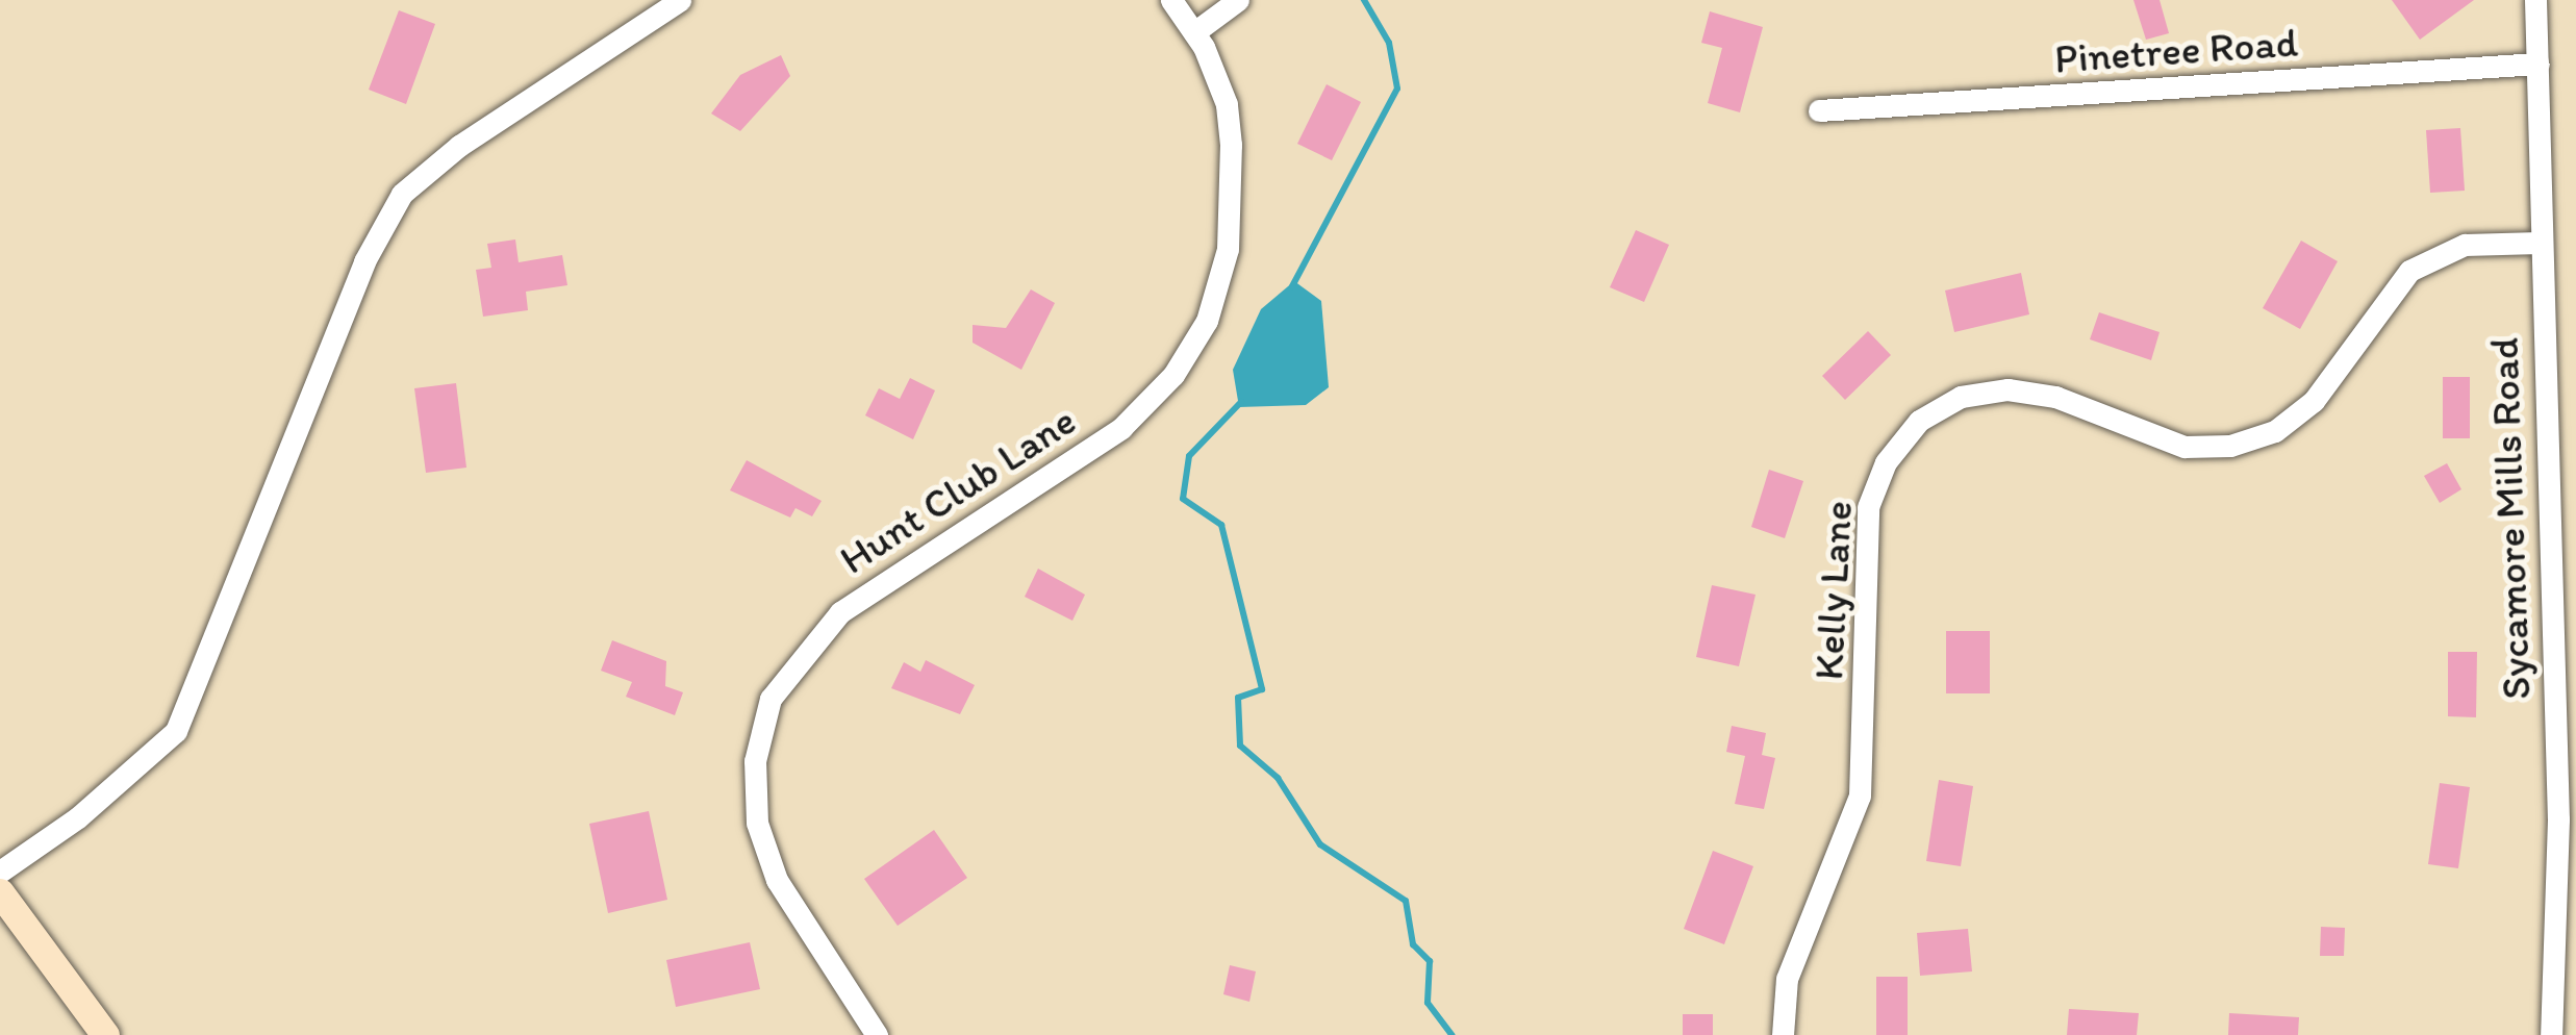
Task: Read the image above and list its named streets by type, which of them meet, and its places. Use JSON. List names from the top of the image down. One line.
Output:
{"streets":{"street":["Pinetree Road","Hunt Club Lane","Sycamore Mills Road","Kelly Lane"]},"crossings":[["Pinetree Road","Sycamore Mills Road"],["Sycamore Mills Road","Kelly Lane"]]}
